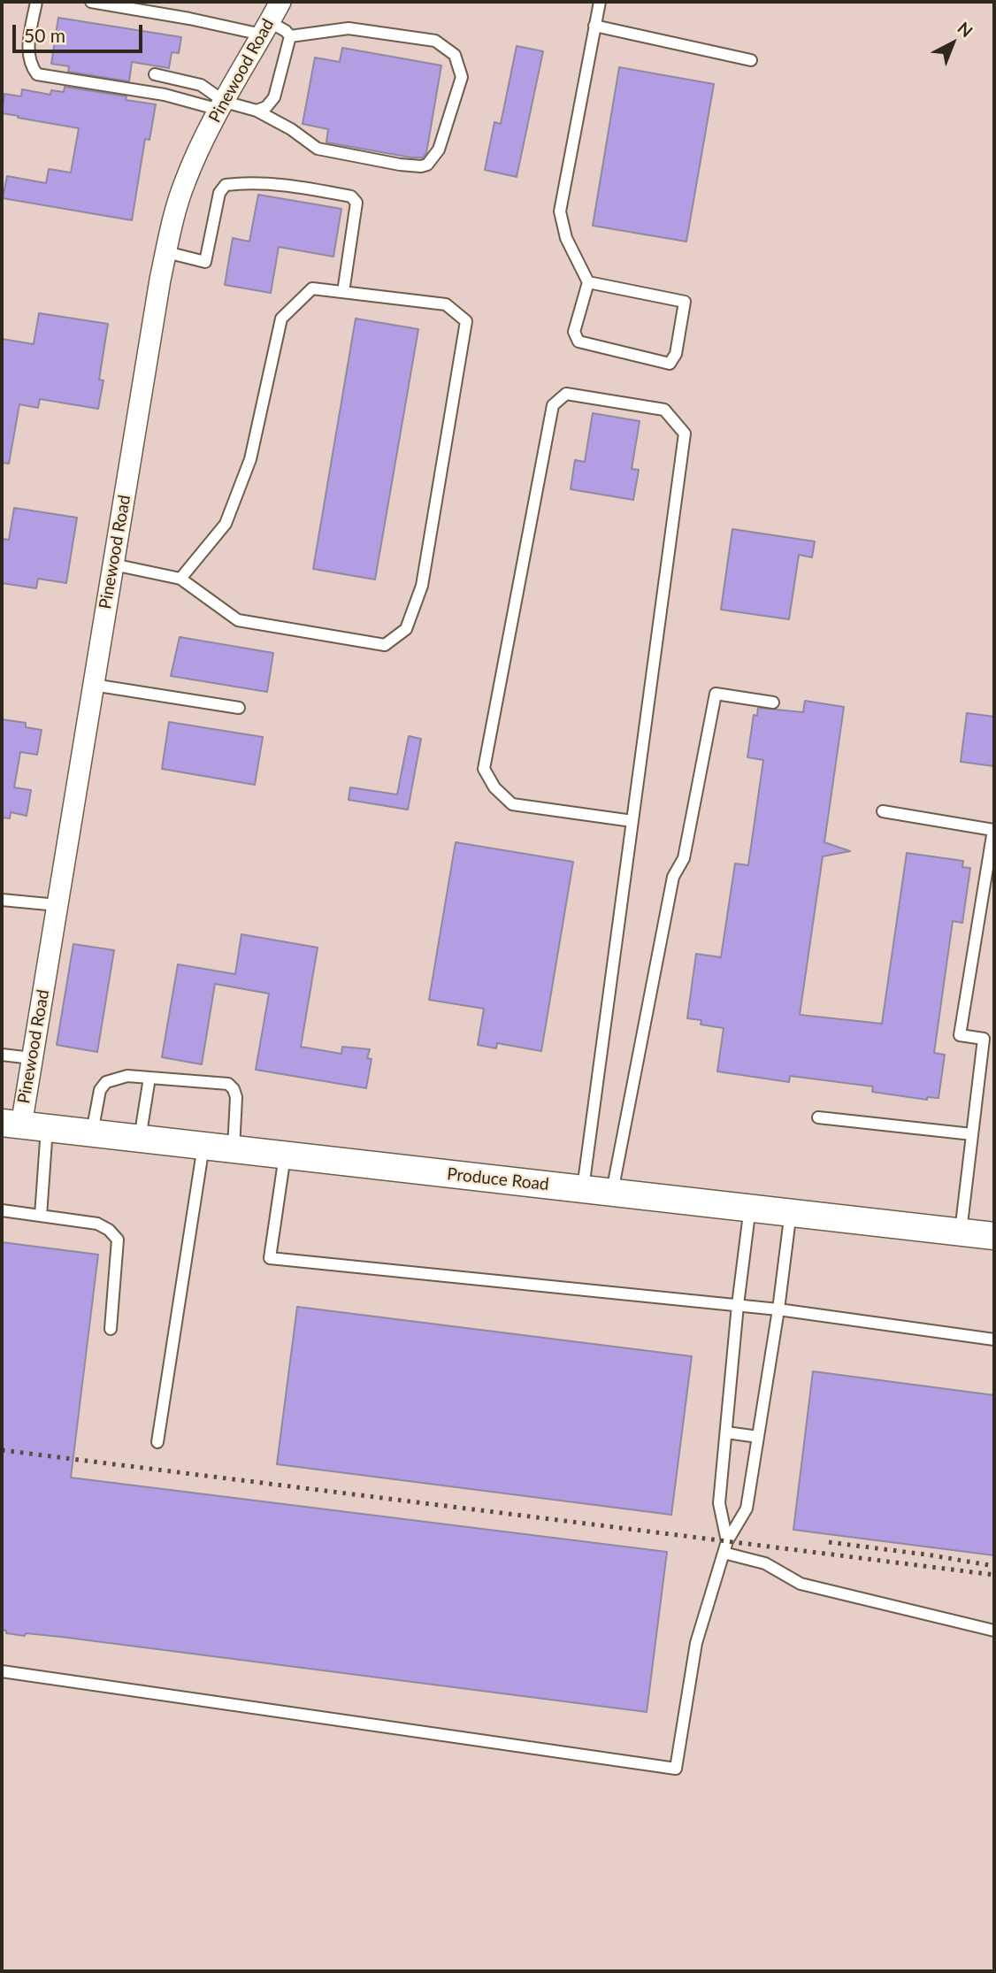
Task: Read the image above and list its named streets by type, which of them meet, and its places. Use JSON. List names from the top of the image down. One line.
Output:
{"streets":{"street":["Pinewood Road","Produce Road"]},"crossings":[["Pinewood Road","Produce Road"]],"scale_bar":"50 m","north":"top right"}
